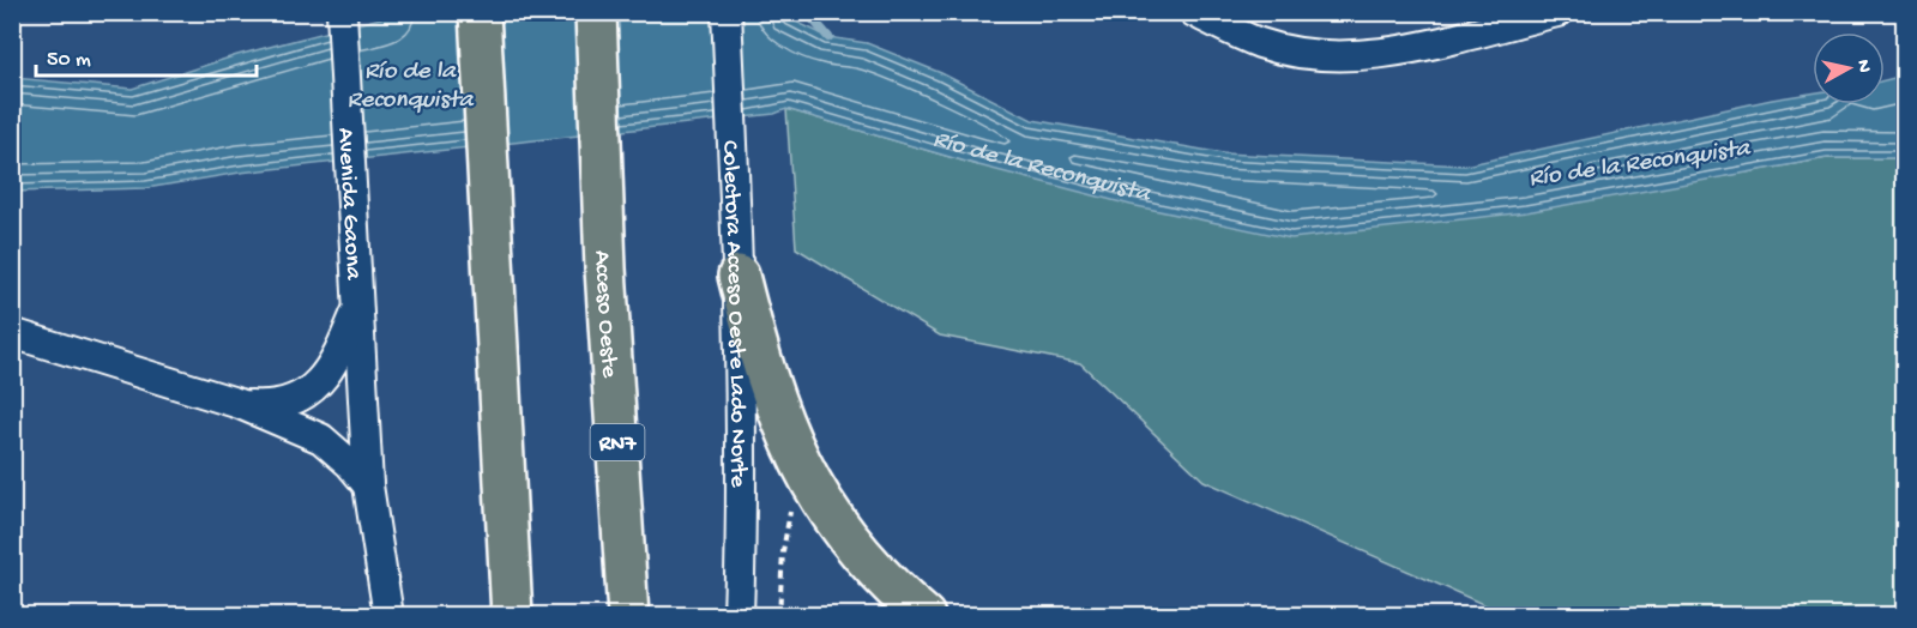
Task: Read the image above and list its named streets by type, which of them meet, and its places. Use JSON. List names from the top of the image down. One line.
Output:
{"streets":{"highway":["Acceso Oeste","RN7"],"street":["Avenida Gaona","Colectora Acceso Oeste Lado Norte"]},"water":["Río de la Reconquista"],"scale_bar":"50 m","north":"right"}
